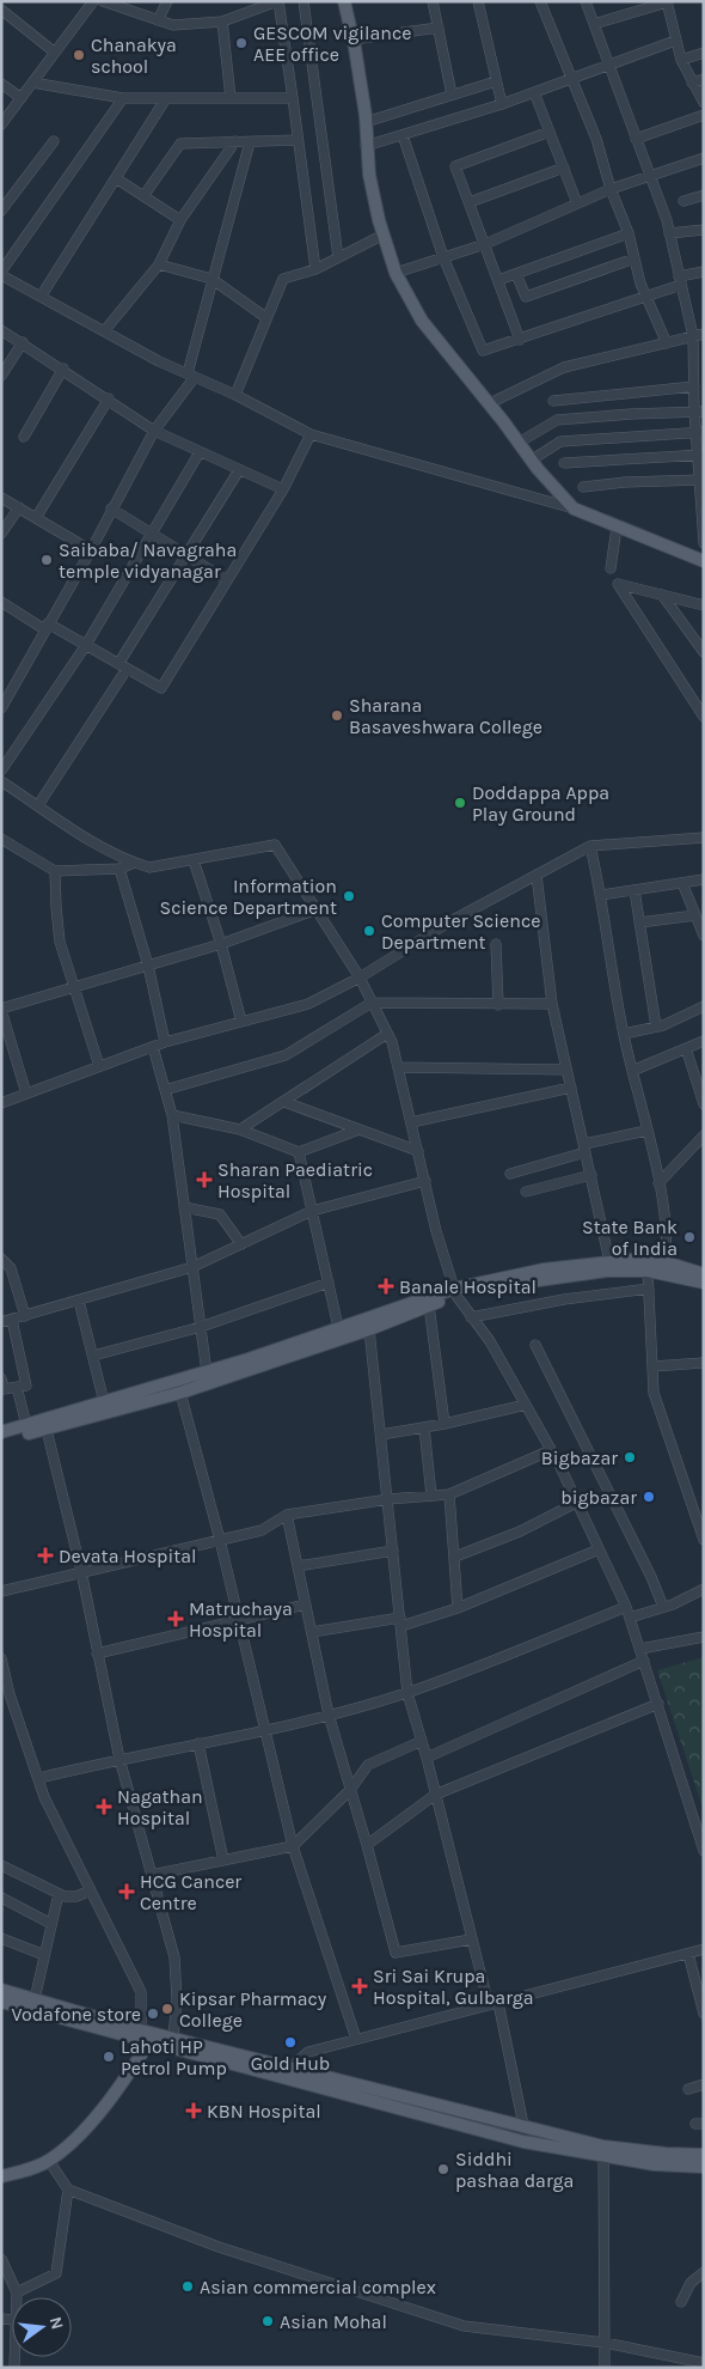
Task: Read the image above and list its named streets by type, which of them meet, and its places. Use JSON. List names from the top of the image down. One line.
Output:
{"places":{"other":["GESCOM vigilance AEE office","Chanakya school","Saibaba/ Navagraha temple vidyanagar","Sharana Basaveshwara College","Doddappa Appa Play Ground","Information Science Department","Computer Science Department","State Bank of India","Bigbazar","bigbazar","Kipsar Pharmacy College","Vodafone store","Gold Hub","Lahoti HP Petrol Pump","Siddhi pashaa darga","Asian commercial complex","Asian Mohal"],"health":["Sharan Paediatric Hospital","Banale Hospital","Devata Hospital","Matruchaya Hospital","Nagathan Hospital","HCG Cancer Centre","Sri Sai Krupa Hospital, Gulbarga","KBN Hospital"]},"north":"right"}
